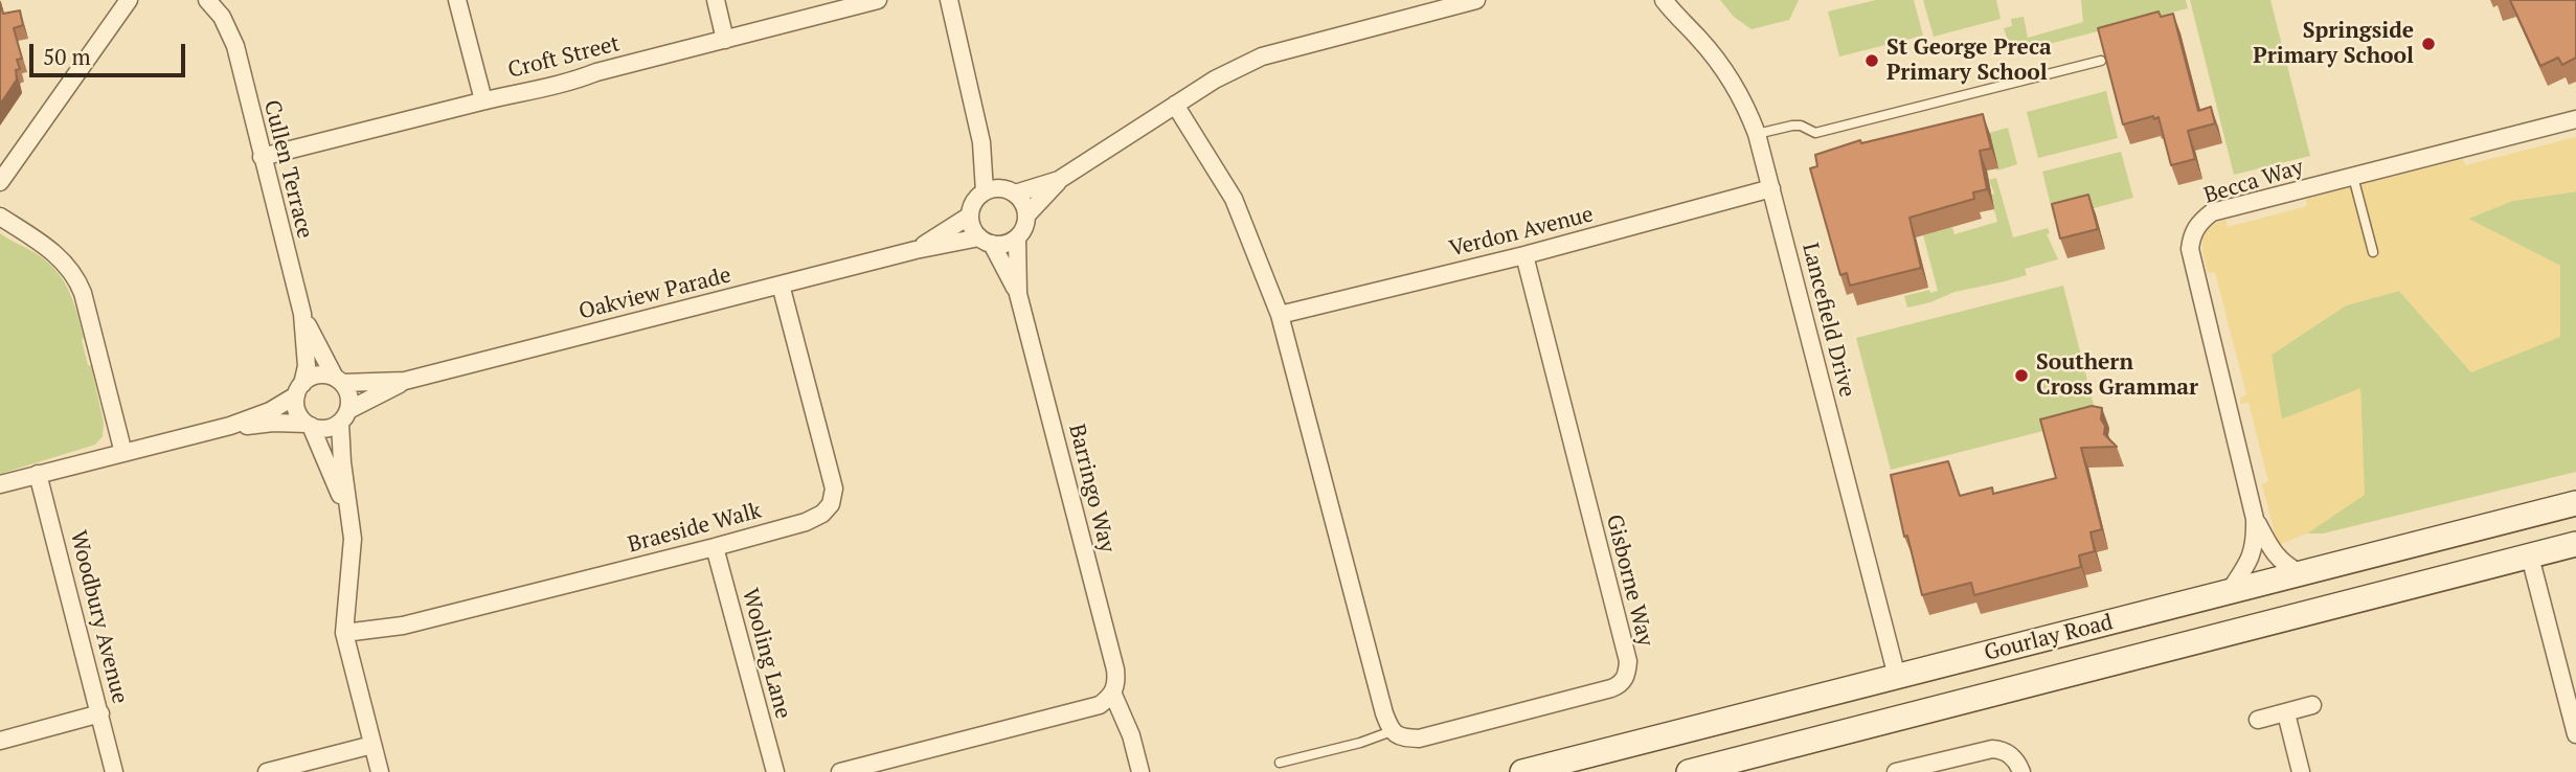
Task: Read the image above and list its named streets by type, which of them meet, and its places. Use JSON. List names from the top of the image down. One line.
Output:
{"streets":{"main road":["Gourlay Road"],"street":["Croft Street","Cullen Terrace","Becca Way","Verdon Avenue","Oakview Parade","Lancefield Drive","Barringo Way","Braeside Walk","Gisborne Way","Woodbury Avenue","Wooling Lane"]},"crossings":[["Croft Street","Cullen Terrace"],["Cullen Terrace","Oakview Parade"],["Becca Way","Gourlay Road"],["Verdon Avenue","Lancefield Drive"],["Verdon Avenue","Gisborne Way"],["Oakview Parade","Barringo Way"],["Oakview Parade","Braeside Walk"],["Lancefield Drive","Gourlay Road"],["Braeside Walk","Wooling Lane"]],"places":["Springside Primary School","St George Preca Primary School","Southern Cross Grammar"],"scale_bar":"50 m"}
